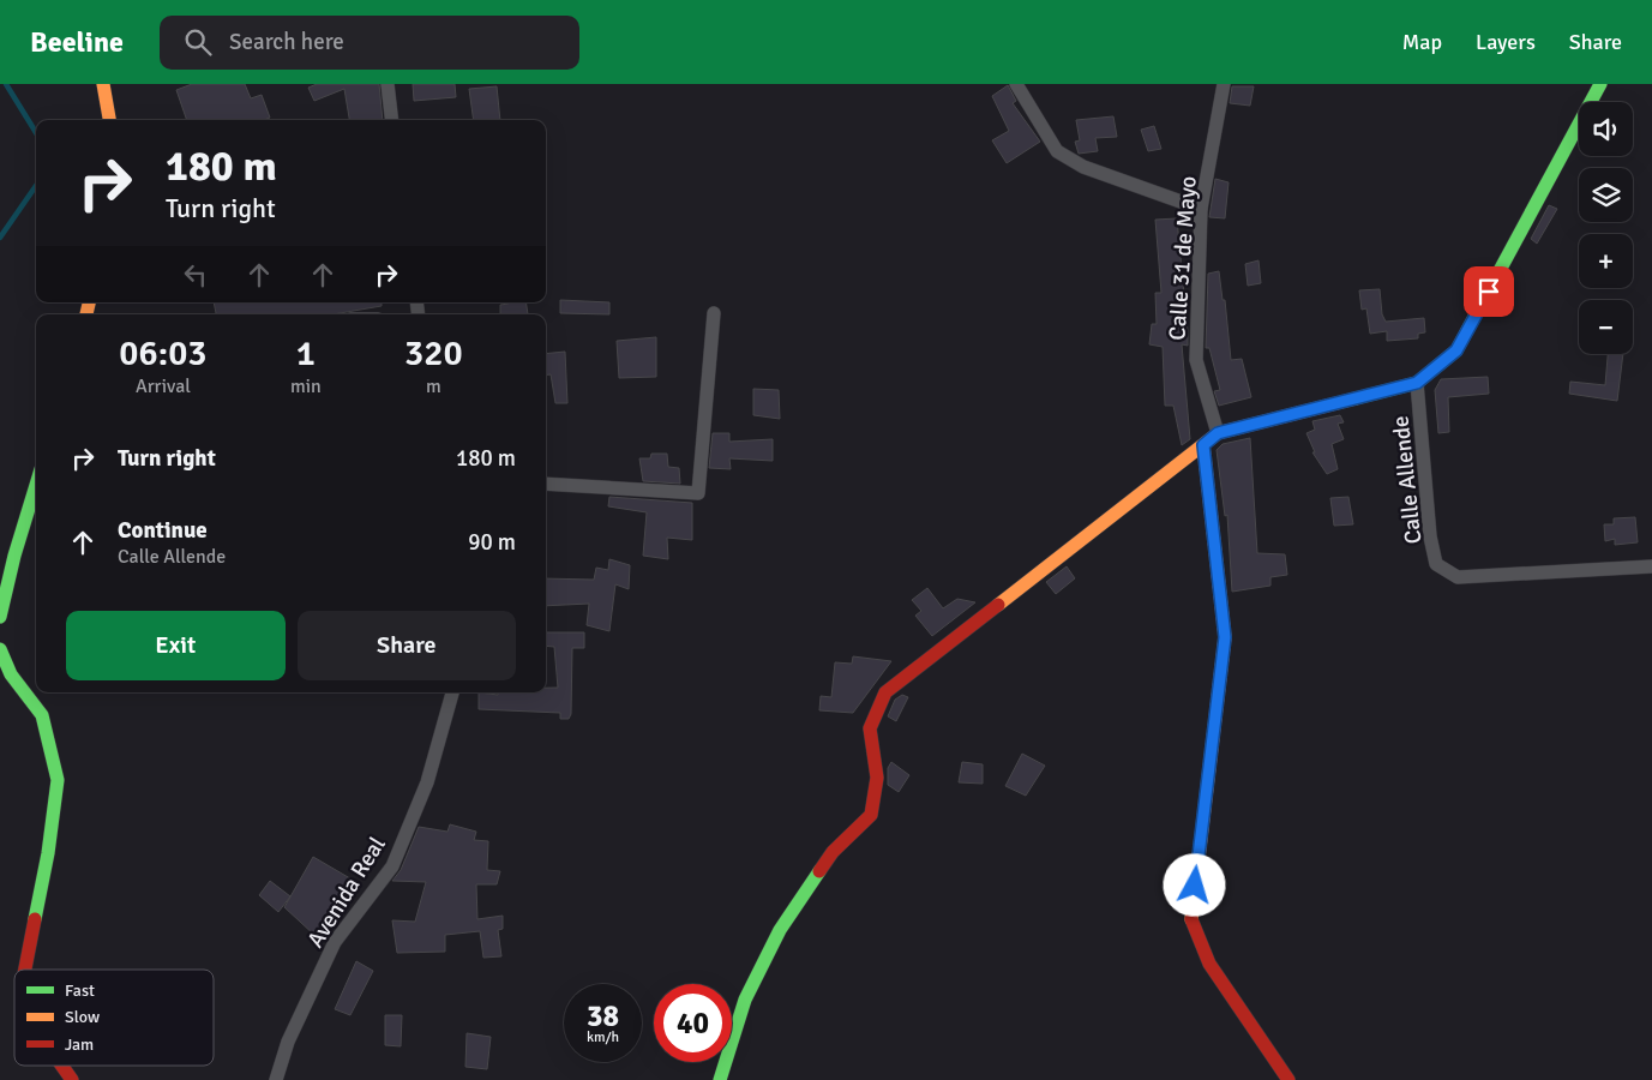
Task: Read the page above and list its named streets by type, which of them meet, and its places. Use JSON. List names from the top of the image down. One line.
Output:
{"streets":{"street":["Calle 31 de Mayo","Calle Allende","Avenida Real"]},"legend":["Fast","Slow","Jam"],"page":{"header":"Beeline","search":"Search here","nav":["Map","Layers","Share"],"map_buttons":["+","−"],"turn":["180 m","Turn right"],"eta":["06:03","Arrival","1","min","320","m"],"list":[{"name":"Turn right","value":"180 m"},{"name":"Continue","note":"Calle Allende","value":"90 m"}],"buttons":["Exit","Share"],"speed":"38 km/h","limit":"40"}}
